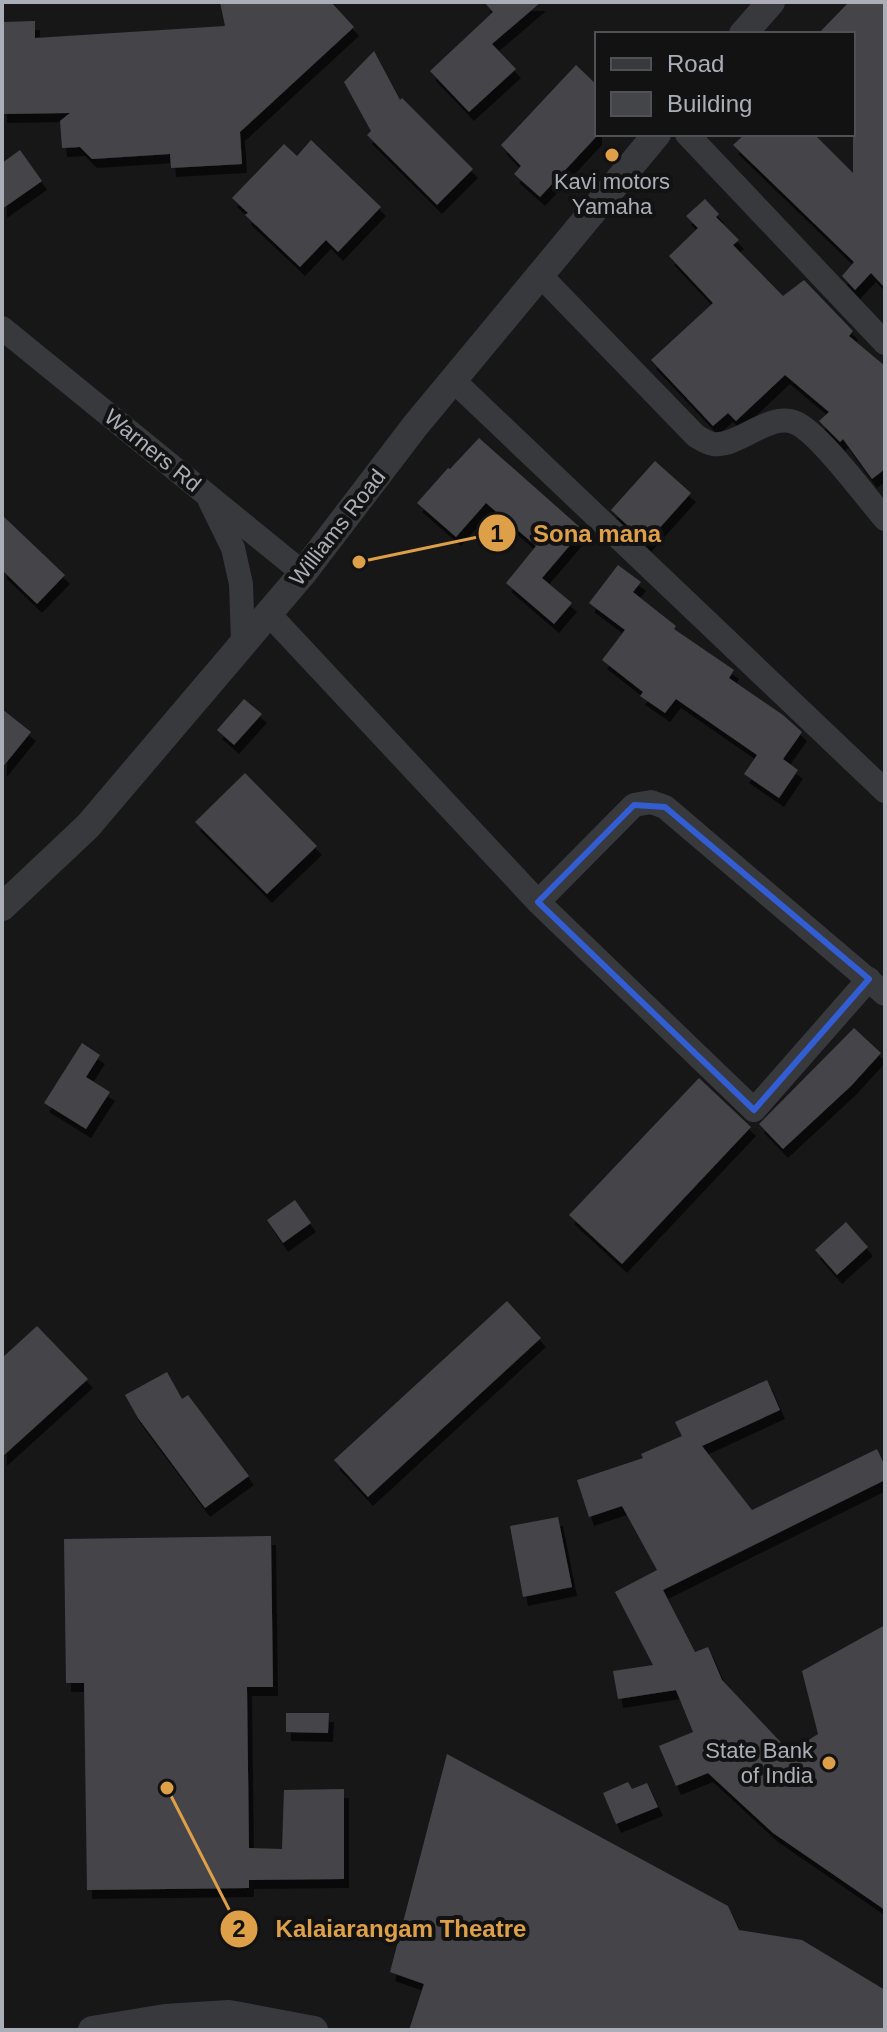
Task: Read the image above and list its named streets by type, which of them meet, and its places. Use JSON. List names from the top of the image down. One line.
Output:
{"streets":{"street":["Warners Rd","Williams Road"]},"crossings":[["Warners Rd","Williams Road"]],"places":["Kavi motors Yamaha","Sona mana","State Bank of India","Kalaiarangam Theatre"],"legend":["Road","Building"]}
